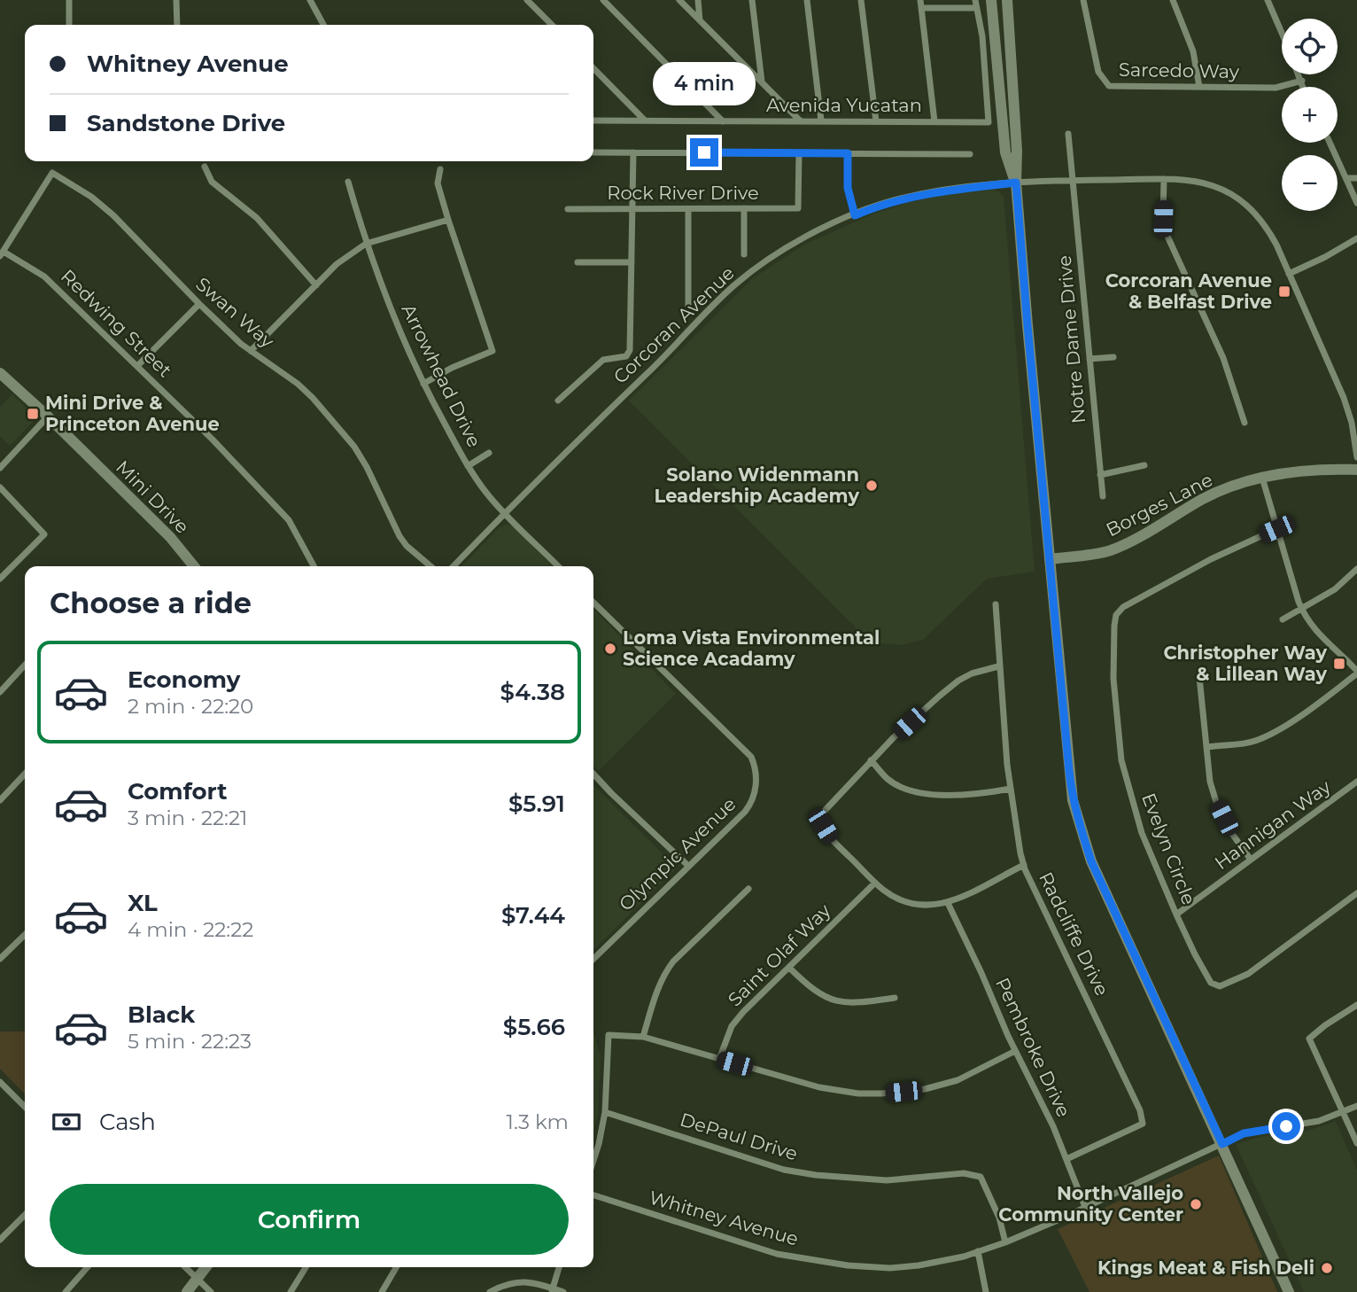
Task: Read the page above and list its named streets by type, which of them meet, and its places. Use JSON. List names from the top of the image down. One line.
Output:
{"streets":{"main road":["Mini Drive","Borges Lane"],"street":["Sarcedo Way","Avenida Yucatan","Rock River Drive","Swan Way","Redwing Street","Corcoran Avenue","Notre Dame Drive","Arrowhead Drive","Hannigan Way","Evelyn Circle","Olympic Avenue","Radcliffe Drive","Saint Olaf Way","Pembroke Drive","DePaul Drive","Whitney Avenue"]},"crossings":[["Swan Way","Redwing Street"],["Corcoran Avenue","Notre Dame Drive"],["Corcoran Avenue","Arrowhead Drive"],["Hannigan Way","Evelyn Circle"],["Radcliffe Drive","Pembroke Drive"],["Pembroke Drive","Whitney Avenue"],["DePaul Drive","Whitney Avenue"]],"places":{"transit":["Corcoran Avenue & Belfast Drive","Mini Drive & Princeton Avenue","Christopher Way & Lillean Way"],"other":["Solano Widenmann Leadership Academy","Loma Vista Environmental Science Acadamy","North Vallejo Community Center","Kings Meat & Fish Deli"]},"page":{"map_buttons":["+","−"],"banner":["Whitney Avenue","Sandstone Drive"],"bubble":"4 min","heading":"Choose a ride","list":[{"name":"Economy","note":"2 min · 22:20","value":"$4.38"},{"name":"Comfort","note":"3 min · 22:21","value":"$5.91"},{"name":"XL","note":"4 min · 22:22","value":"$7.44"},{"name":"Black","note":"5 min · 22:23","value":"$5.66"}],"pay":["Cash","1.3 km"],"buttons":"Confirm"}}
